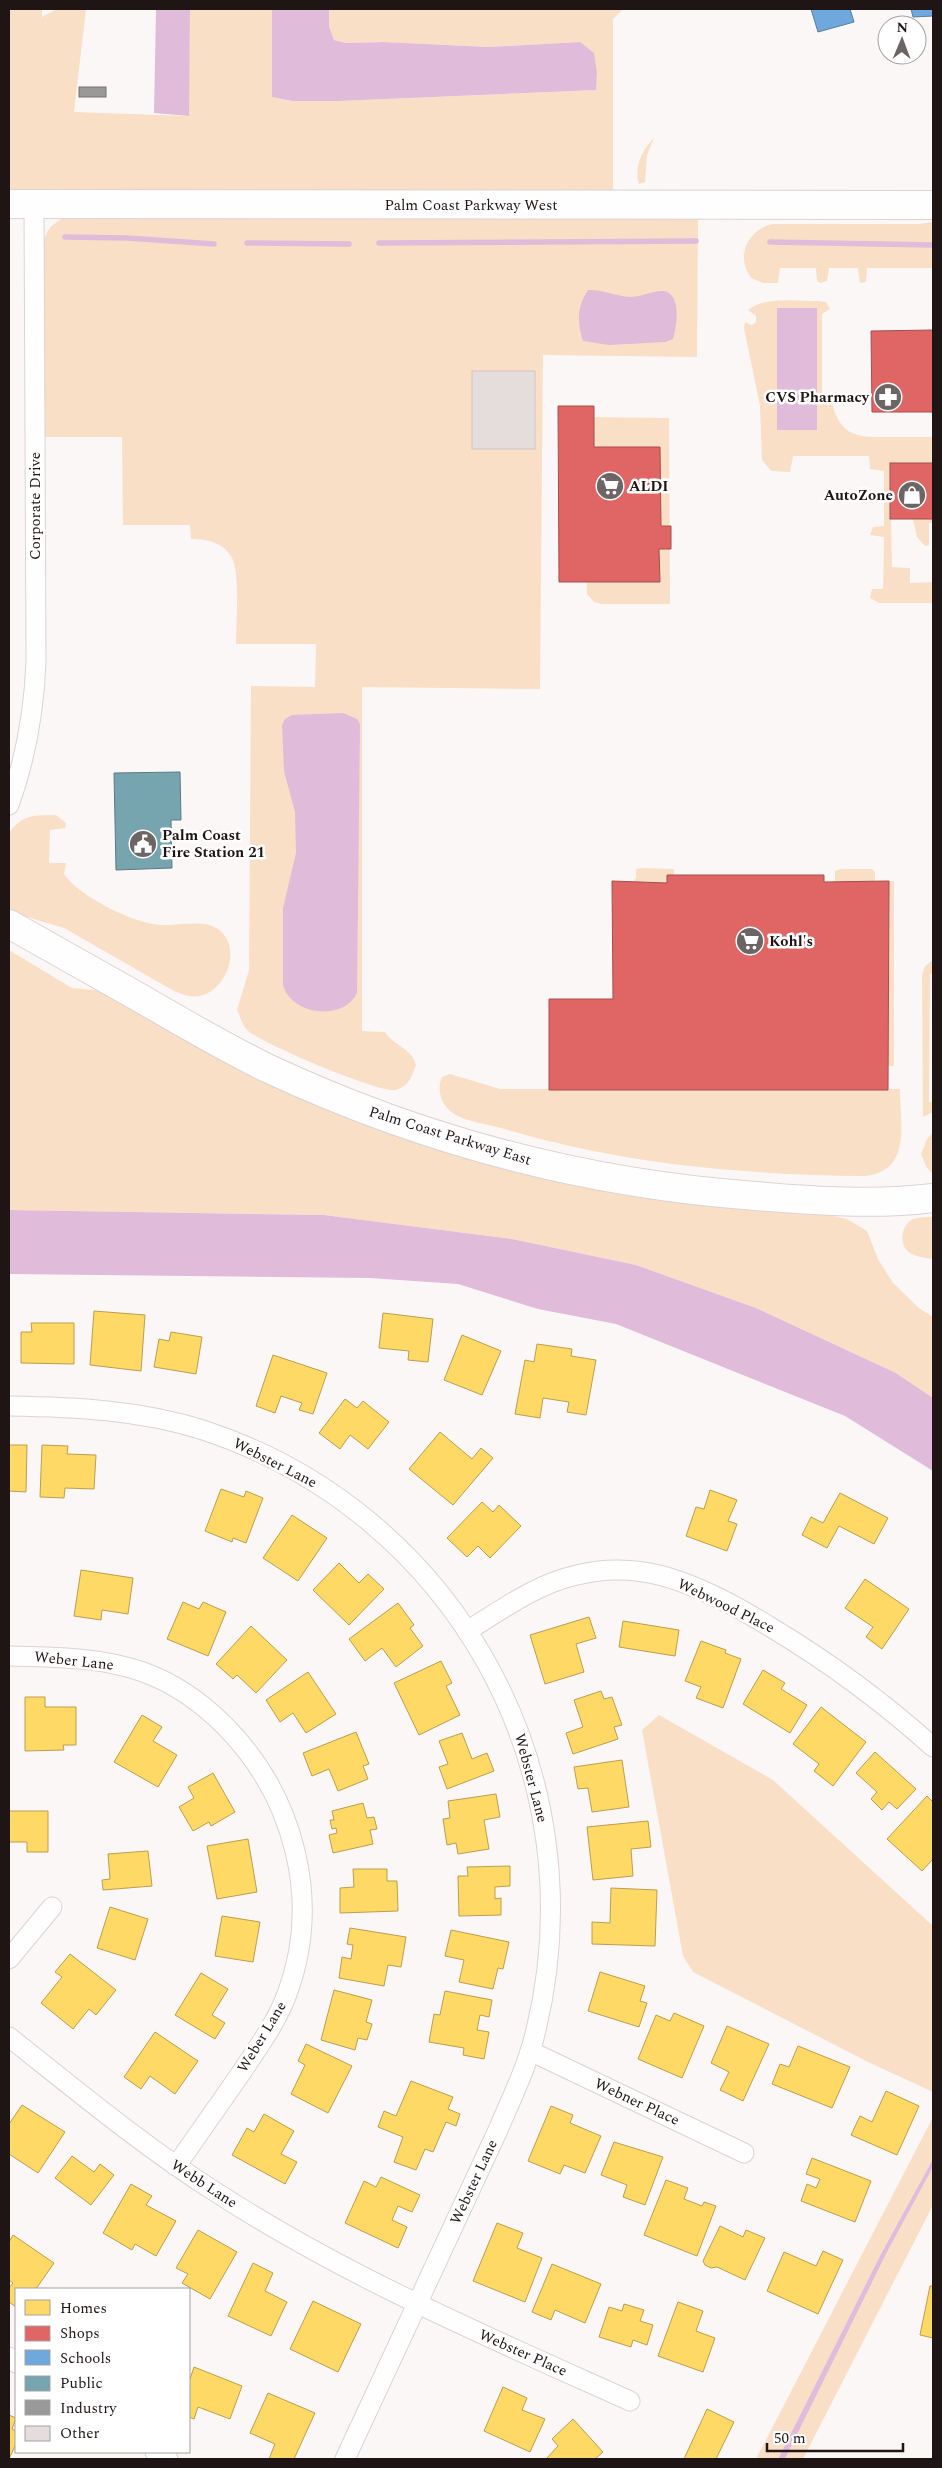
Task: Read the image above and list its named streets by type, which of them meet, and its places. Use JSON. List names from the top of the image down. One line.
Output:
{"streets":{"main road":["Palm Coast Parkway West","Palm Coast Parkway East"],"street":["Corporate Drive","Webster Lane","Webwood Place","Weber Lane","Webner Place","Webb Lane","Webster Place"]},"crossings":[["Palm Coast Parkway West","Corporate Drive"],["Webster Lane","Webwood Place"],["Webster Lane","Webner Place"],["Webster Lane","Webb Lane"],["Webster Lane","Webster Place"],["Weber Lane","Webb Lane"],["Webb Lane","Webster Place"]],"places":{"pharmacy":["CVS Pharmacy"],"supermarket":["ALDI","Kohl's"],"shop":["AutoZone"],"public building":["Palm Coast Fire Station 21"]},"legend":["Homes","Shops","Schools","Public","Industry","Other"],"scale_bar":"50 m","north":"top"}
